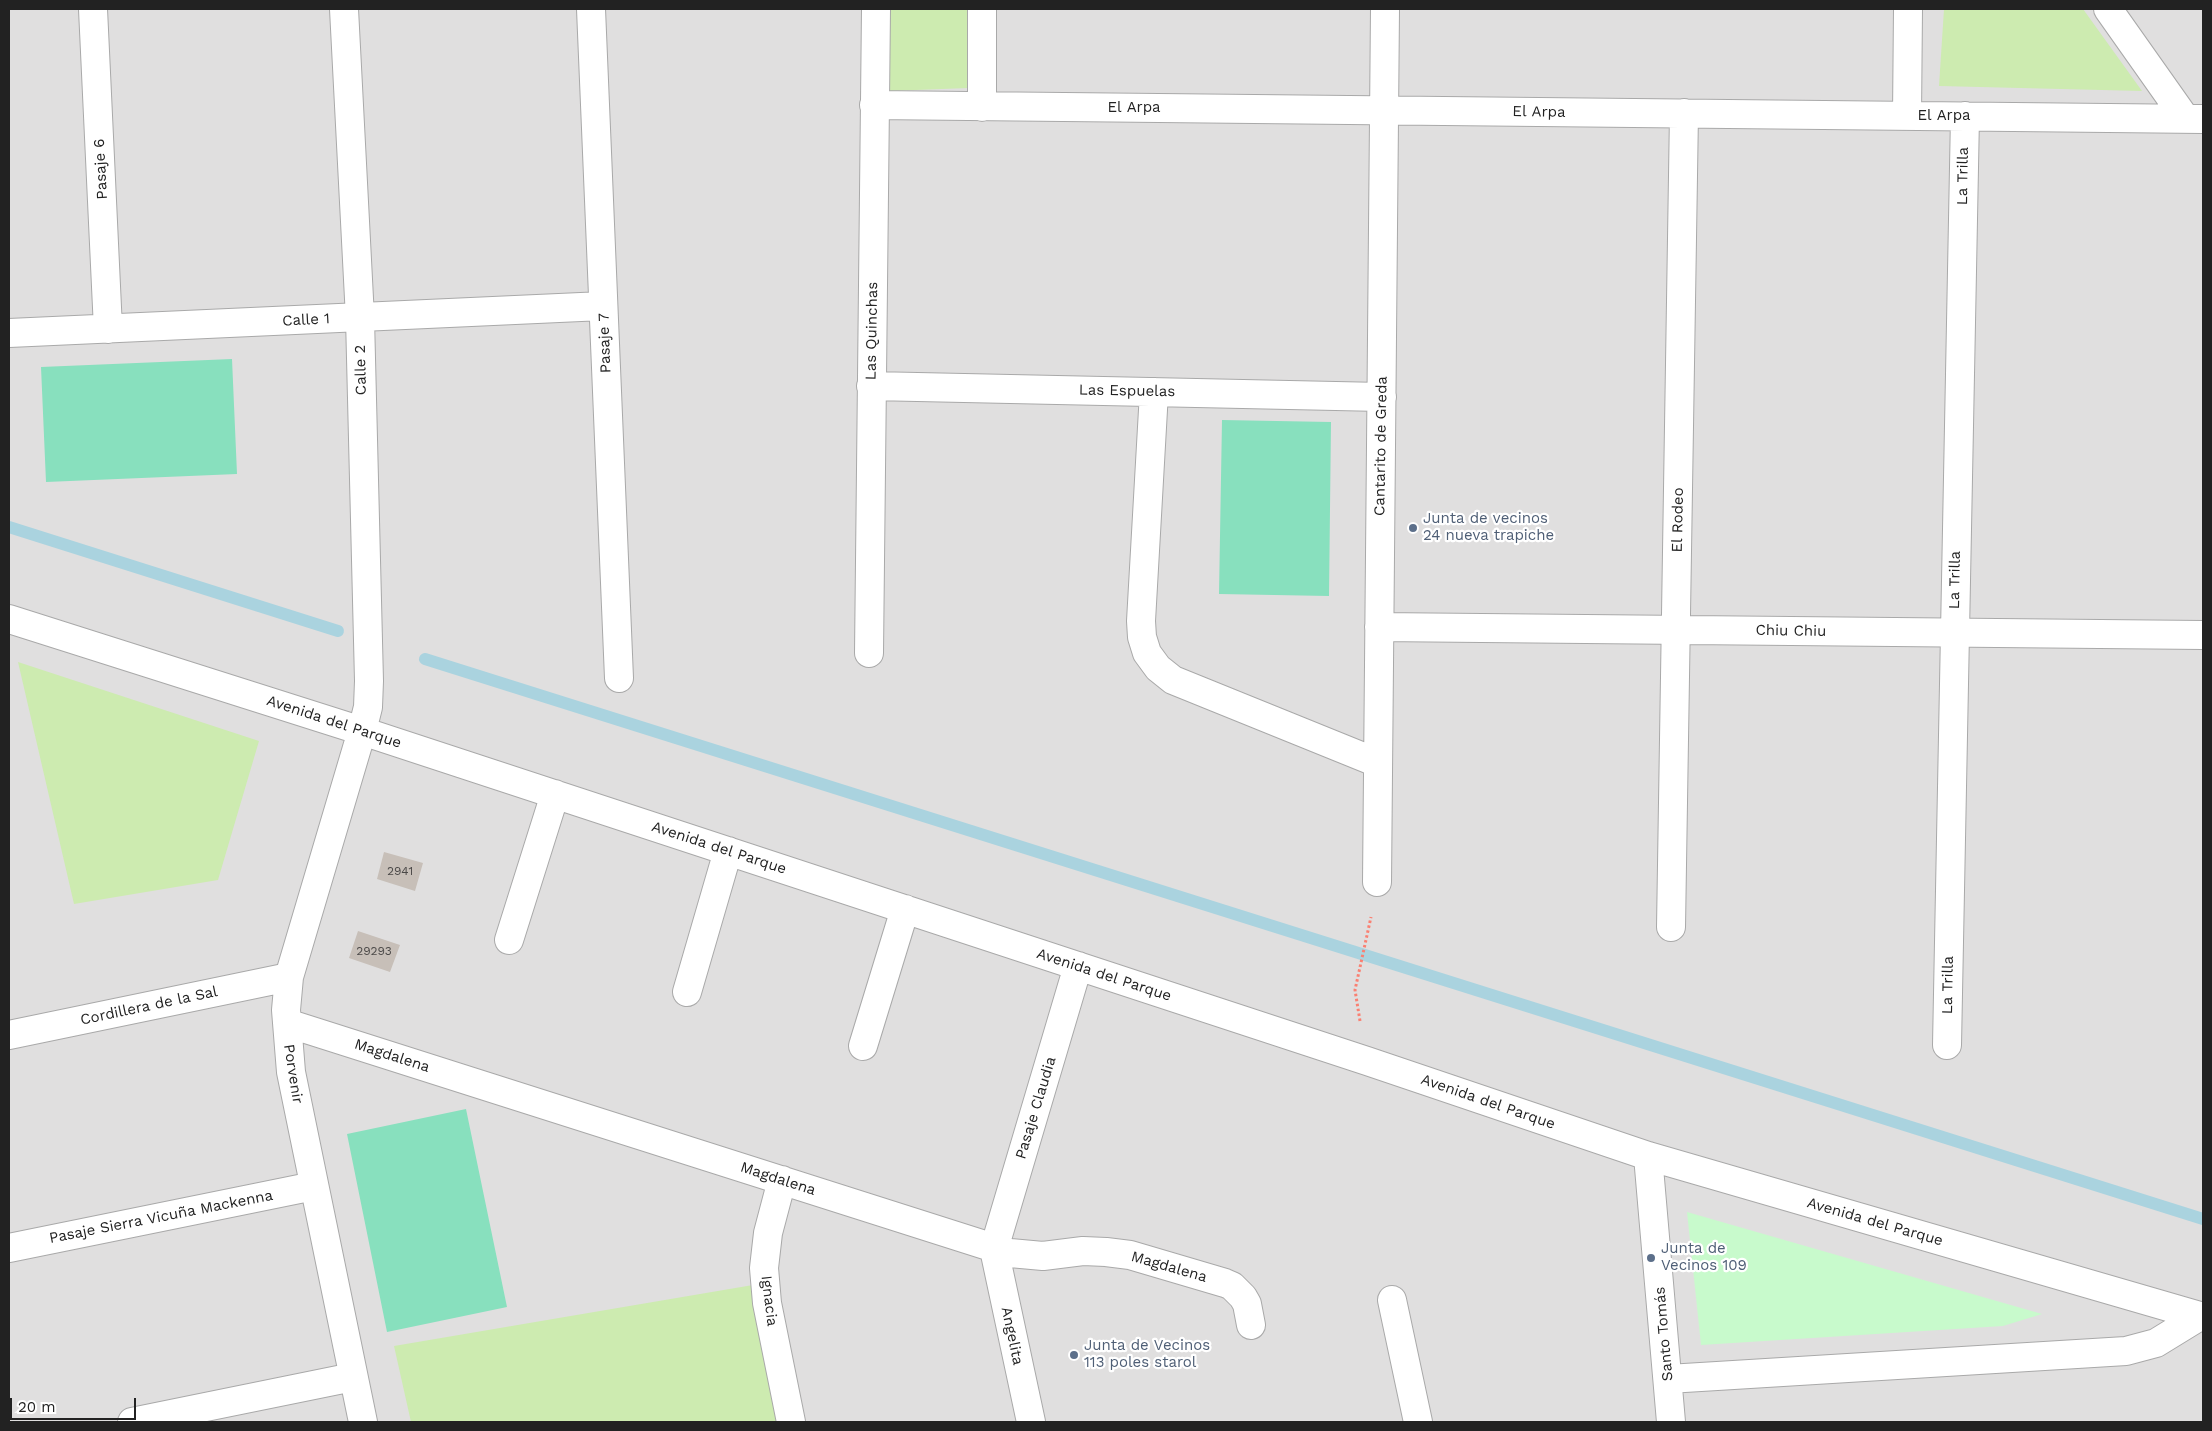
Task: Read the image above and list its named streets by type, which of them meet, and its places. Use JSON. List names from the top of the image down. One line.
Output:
{"streets":{"street":["El Arpa","Pasaje 6","La Trilla","Calle 1","Las Quinchas","Pasaje 7","Calle 2","Las Espuelas","Cantarito de Greda","El Rodeo","Chiu Chiu","Avenida del Parque","Cordillera de la Sal","Magdalena","Porvenir","Pasaje Claudia","Pasaje Sierra Vicuña Mackenna","Ignacia","Santo Tomás","Angelita"]},"crossings":[["El Arpa","La Trilla"],["El Arpa","Las Quinchas"],["El Arpa","Cantarito de Greda"],["El Arpa","El Rodeo"],["Pasaje 6","Calle 1"],["La Trilla","Chiu Chiu"],["Calle 1","Pasaje 7"],["Calle 1","Calle 2"],["Las Quinchas","Las Espuelas"],["Calle 2","Avenida del Parque"],["Calle 2","Porvenir"],["Las Espuelas","Cantarito de Greda"],["Cantarito de Greda","Chiu Chiu"],["El Rodeo","Chiu Chiu"],["Avenida del Parque","Porvenir"],["Avenida del Parque","Pasaje Claudia"],["Avenida del Parque","Santo Tomás"],["Cordillera de la Sal","Porvenir"],["Magdalena","Porvenir"],["Magdalena","Pasaje Claudia"],["Magdalena","Ignacia"],["Magdalena","Angelita"],["Porvenir","Pasaje Sierra Vicuña Mackenna"],["Pasaje Claudia","Angelita"]],"places":["Junta de vecinos 24 nueva trapiche","Junta de Vecinos 109","Junta de Vecinos 113 poles starol"],"house_numbers":["2941","29293"],"scale_bar":"20 m"}
